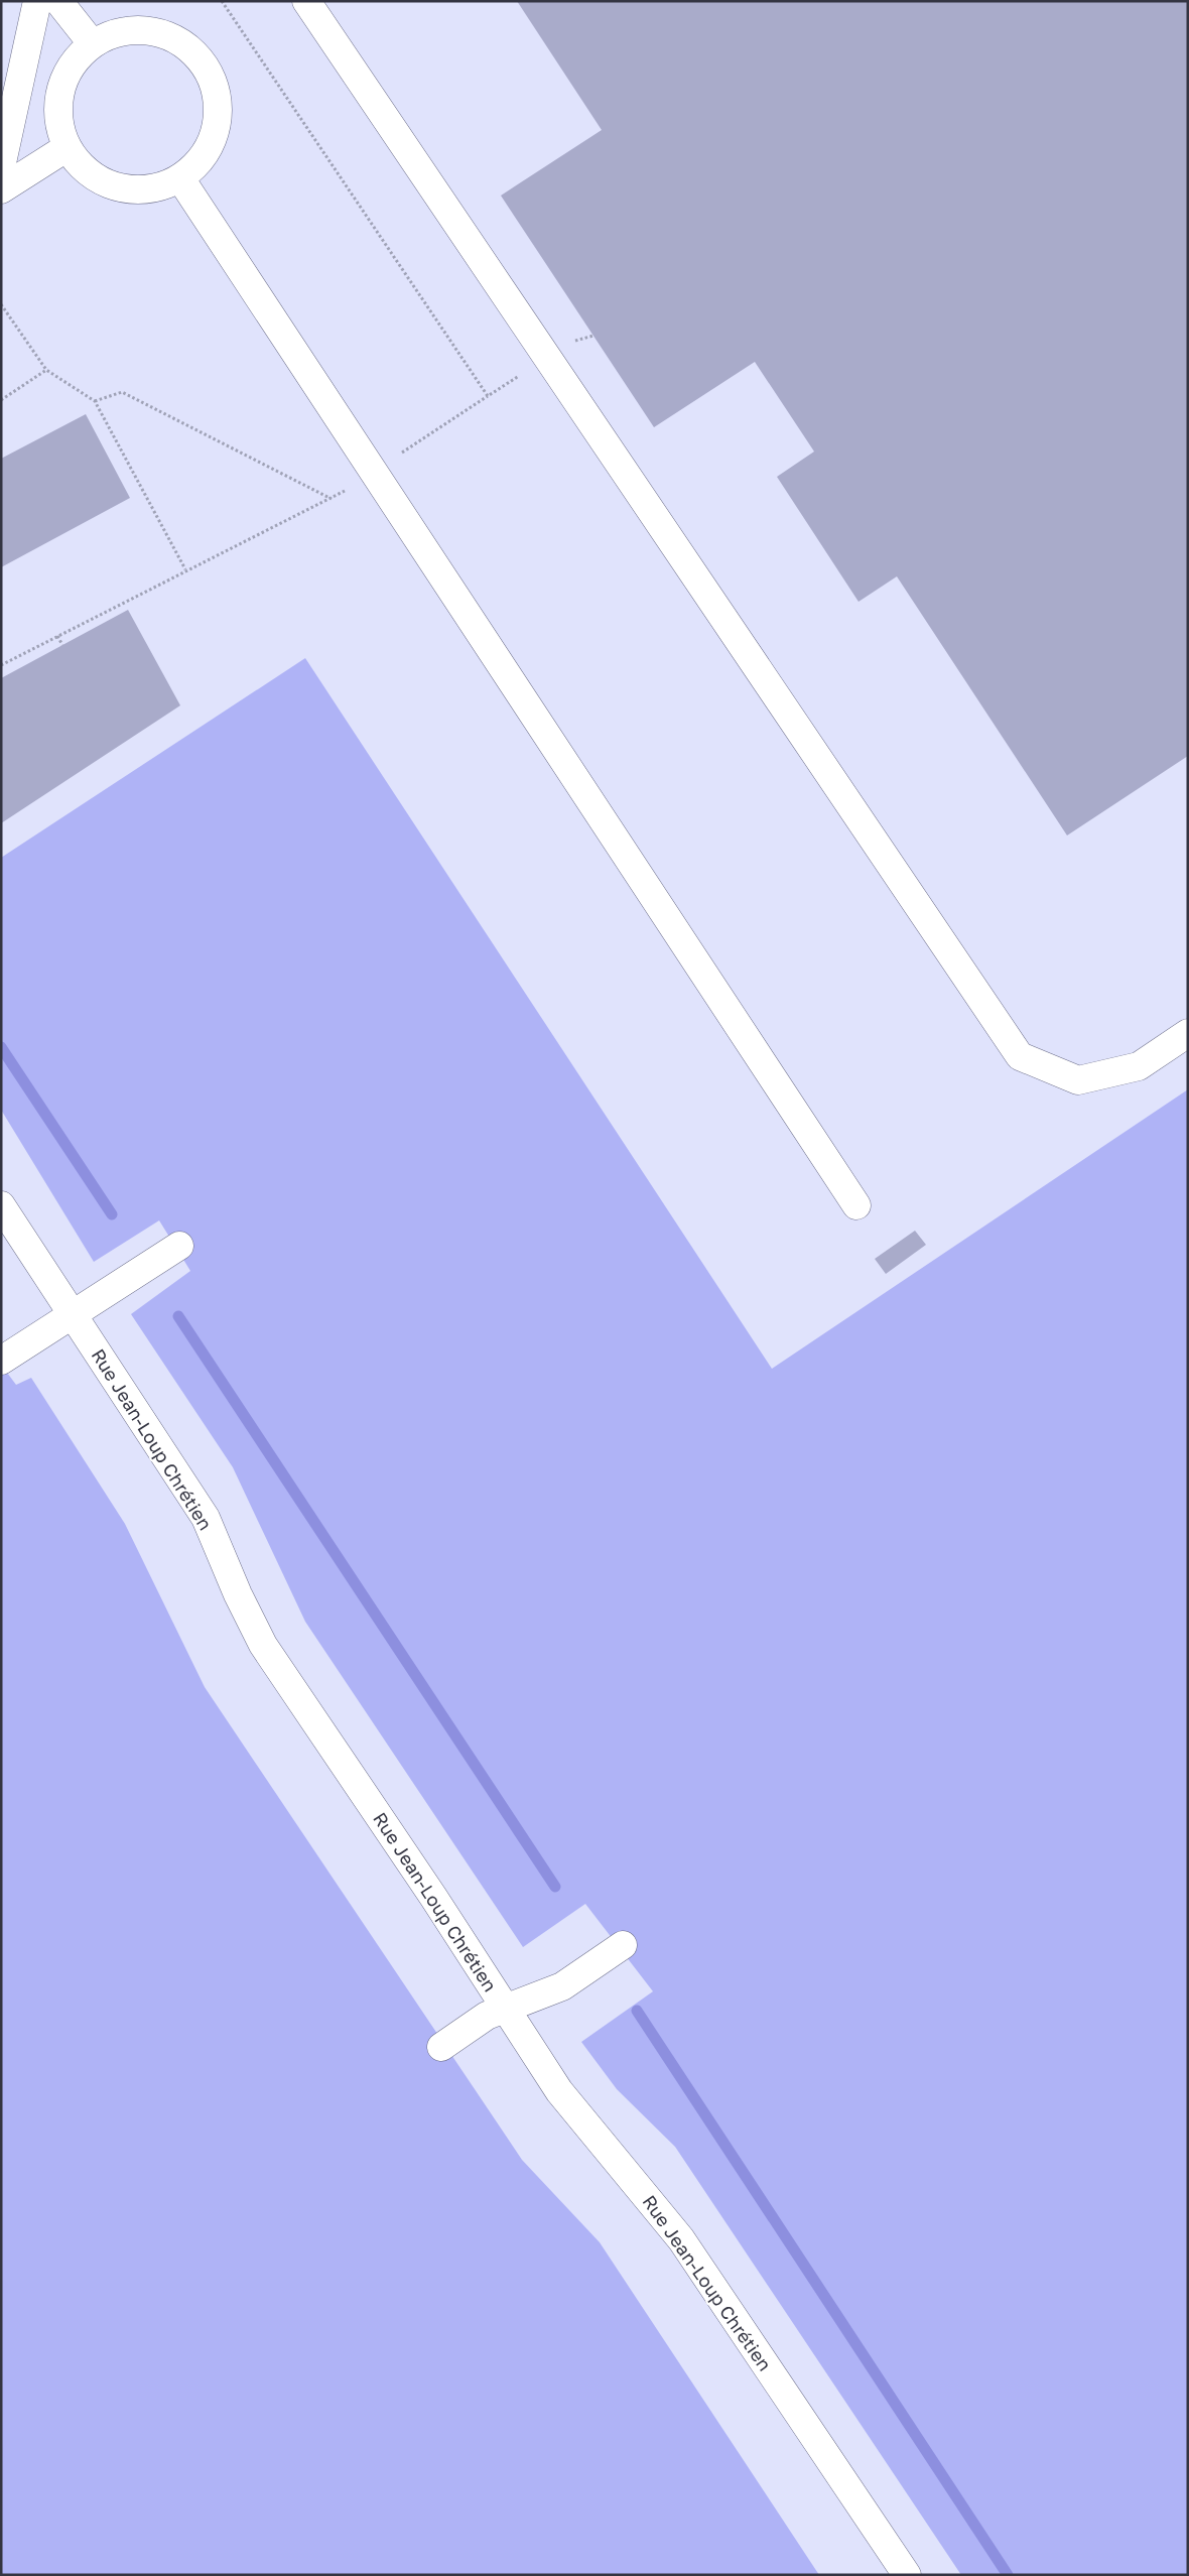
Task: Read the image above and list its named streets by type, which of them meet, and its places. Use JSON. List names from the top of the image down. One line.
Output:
{"streets":{"street":["Rue Jean-Loup Chrétien"]}}
